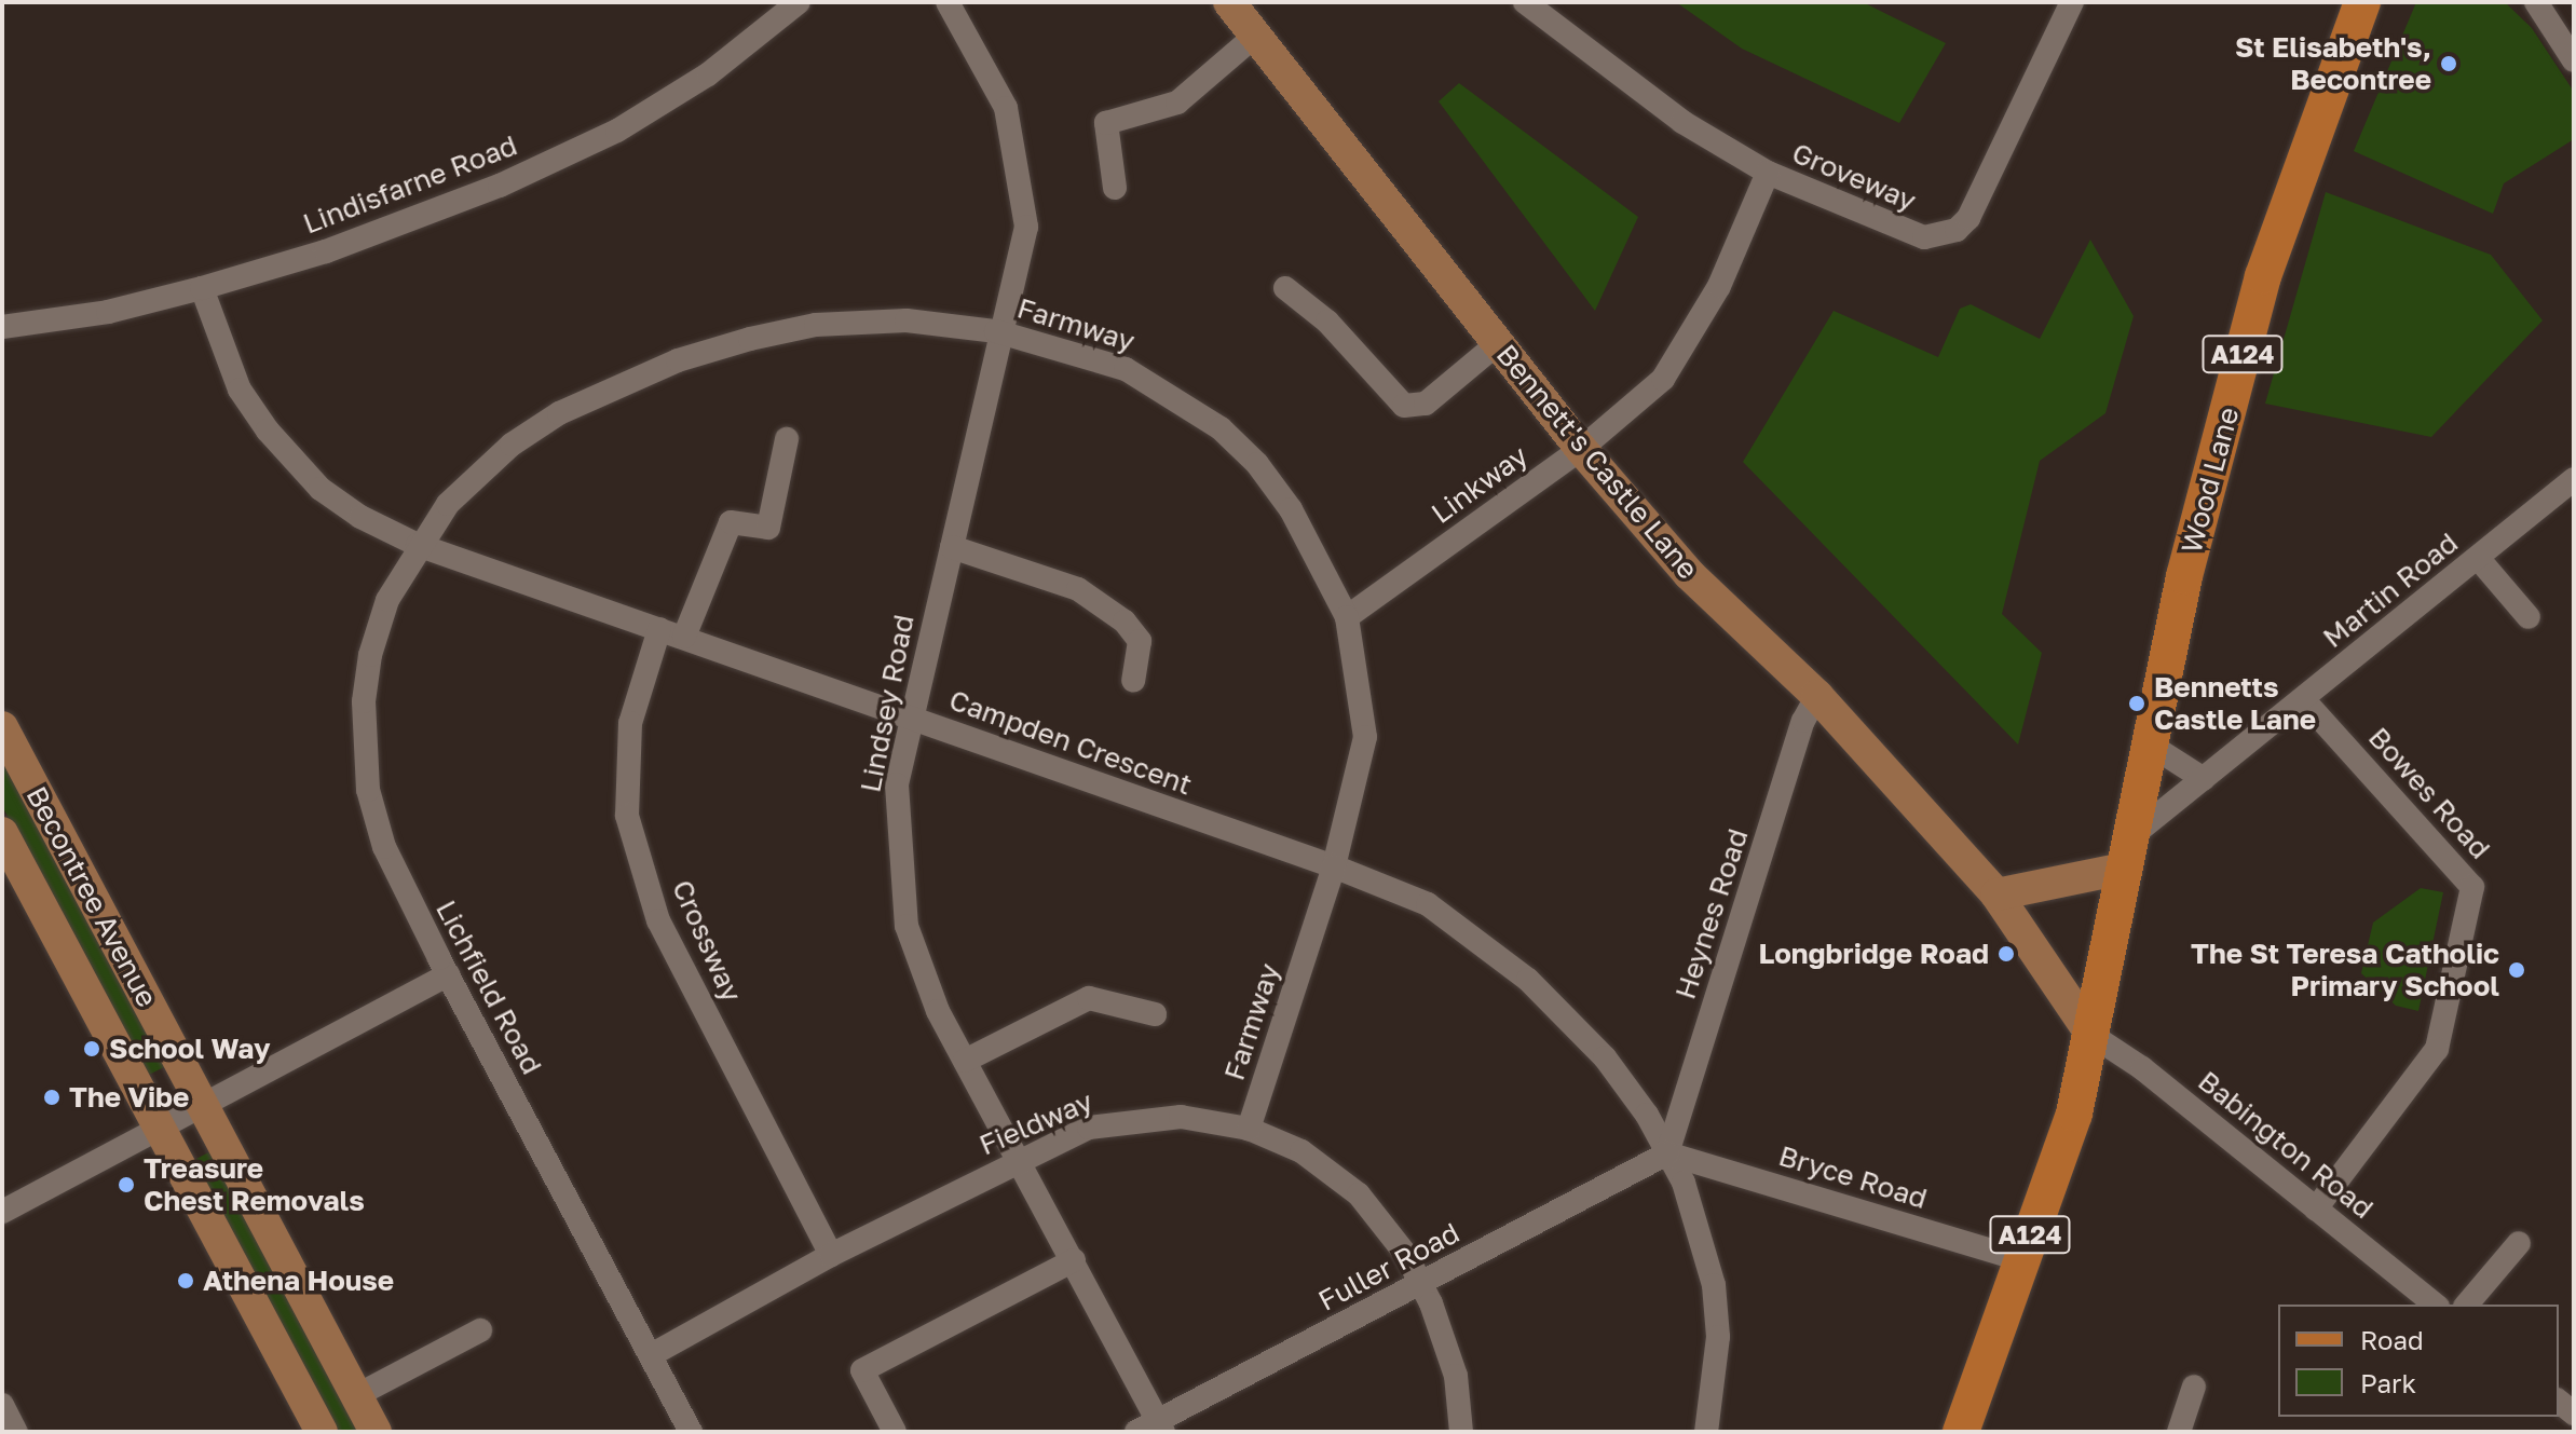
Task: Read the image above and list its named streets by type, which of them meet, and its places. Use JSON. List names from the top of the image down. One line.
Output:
{"streets":{"main road":["A124","Bennett's Castle Lane","Wood Lane","Becontree Avenue"],"street":["Groveway","Lindisfarne Road","Farmway","Linkway","Martin Road","Lindsey Road","Campden Crescent","Bowes Road","Heynes Road","Crossway","Lichfield Road","Fieldway","Babington Road","Bryce Road","Fuller Road"]},"crossings":[["Groveway","Linkway"],["Lindisfarne Road","Campden Crescent"],["Farmway","Linkway"],["Farmway","Lindsey Road"],["Farmway","Campden Crescent"],["Farmway","Lichfield Road"],["Farmway","Fieldway"],["A124","Bennett's Castle Lane"],["A124","Wood Lane"],["A124","Martin Road"],["A124","Babington Road"],["A124","Bryce Road"],["Bennett's Castle Lane","Linkway"],["Bennett's Castle Lane","Heynes Road"],["Bennett's Castle Lane","Babington Road"],["Wood Lane","Martin Road"],["Martin Road","Bowes Road"],["Lindsey Road","Campden Crescent"],["Lindsey Road","Fieldway"],["Lindsey Road","Fuller Road"],["Campden Crescent","Heynes Road"],["Campden Crescent","Crossway"],["Campden Crescent","Lichfield Road"],["Campden Crescent","Bryce Road"],["Campden Crescent","Fuller Road"],["Bowes Road","Babington Road"],["Heynes Road","Bryce Road"],["Heynes Road","Fuller Road"],["Crossway","Fieldway"],["Lichfield Road","Fieldway"],["Fieldway","Fuller Road"],["Bryce Road","Fuller Road"]],"places":["St Elisabeth's, Becontree","Bennetts Castle Lane","Longbridge Road","The St Teresa Catholic Primary School","School Way","The Vibe","Treasure Chest Removals","Athena House"],"legend":["Road","Park"]}
